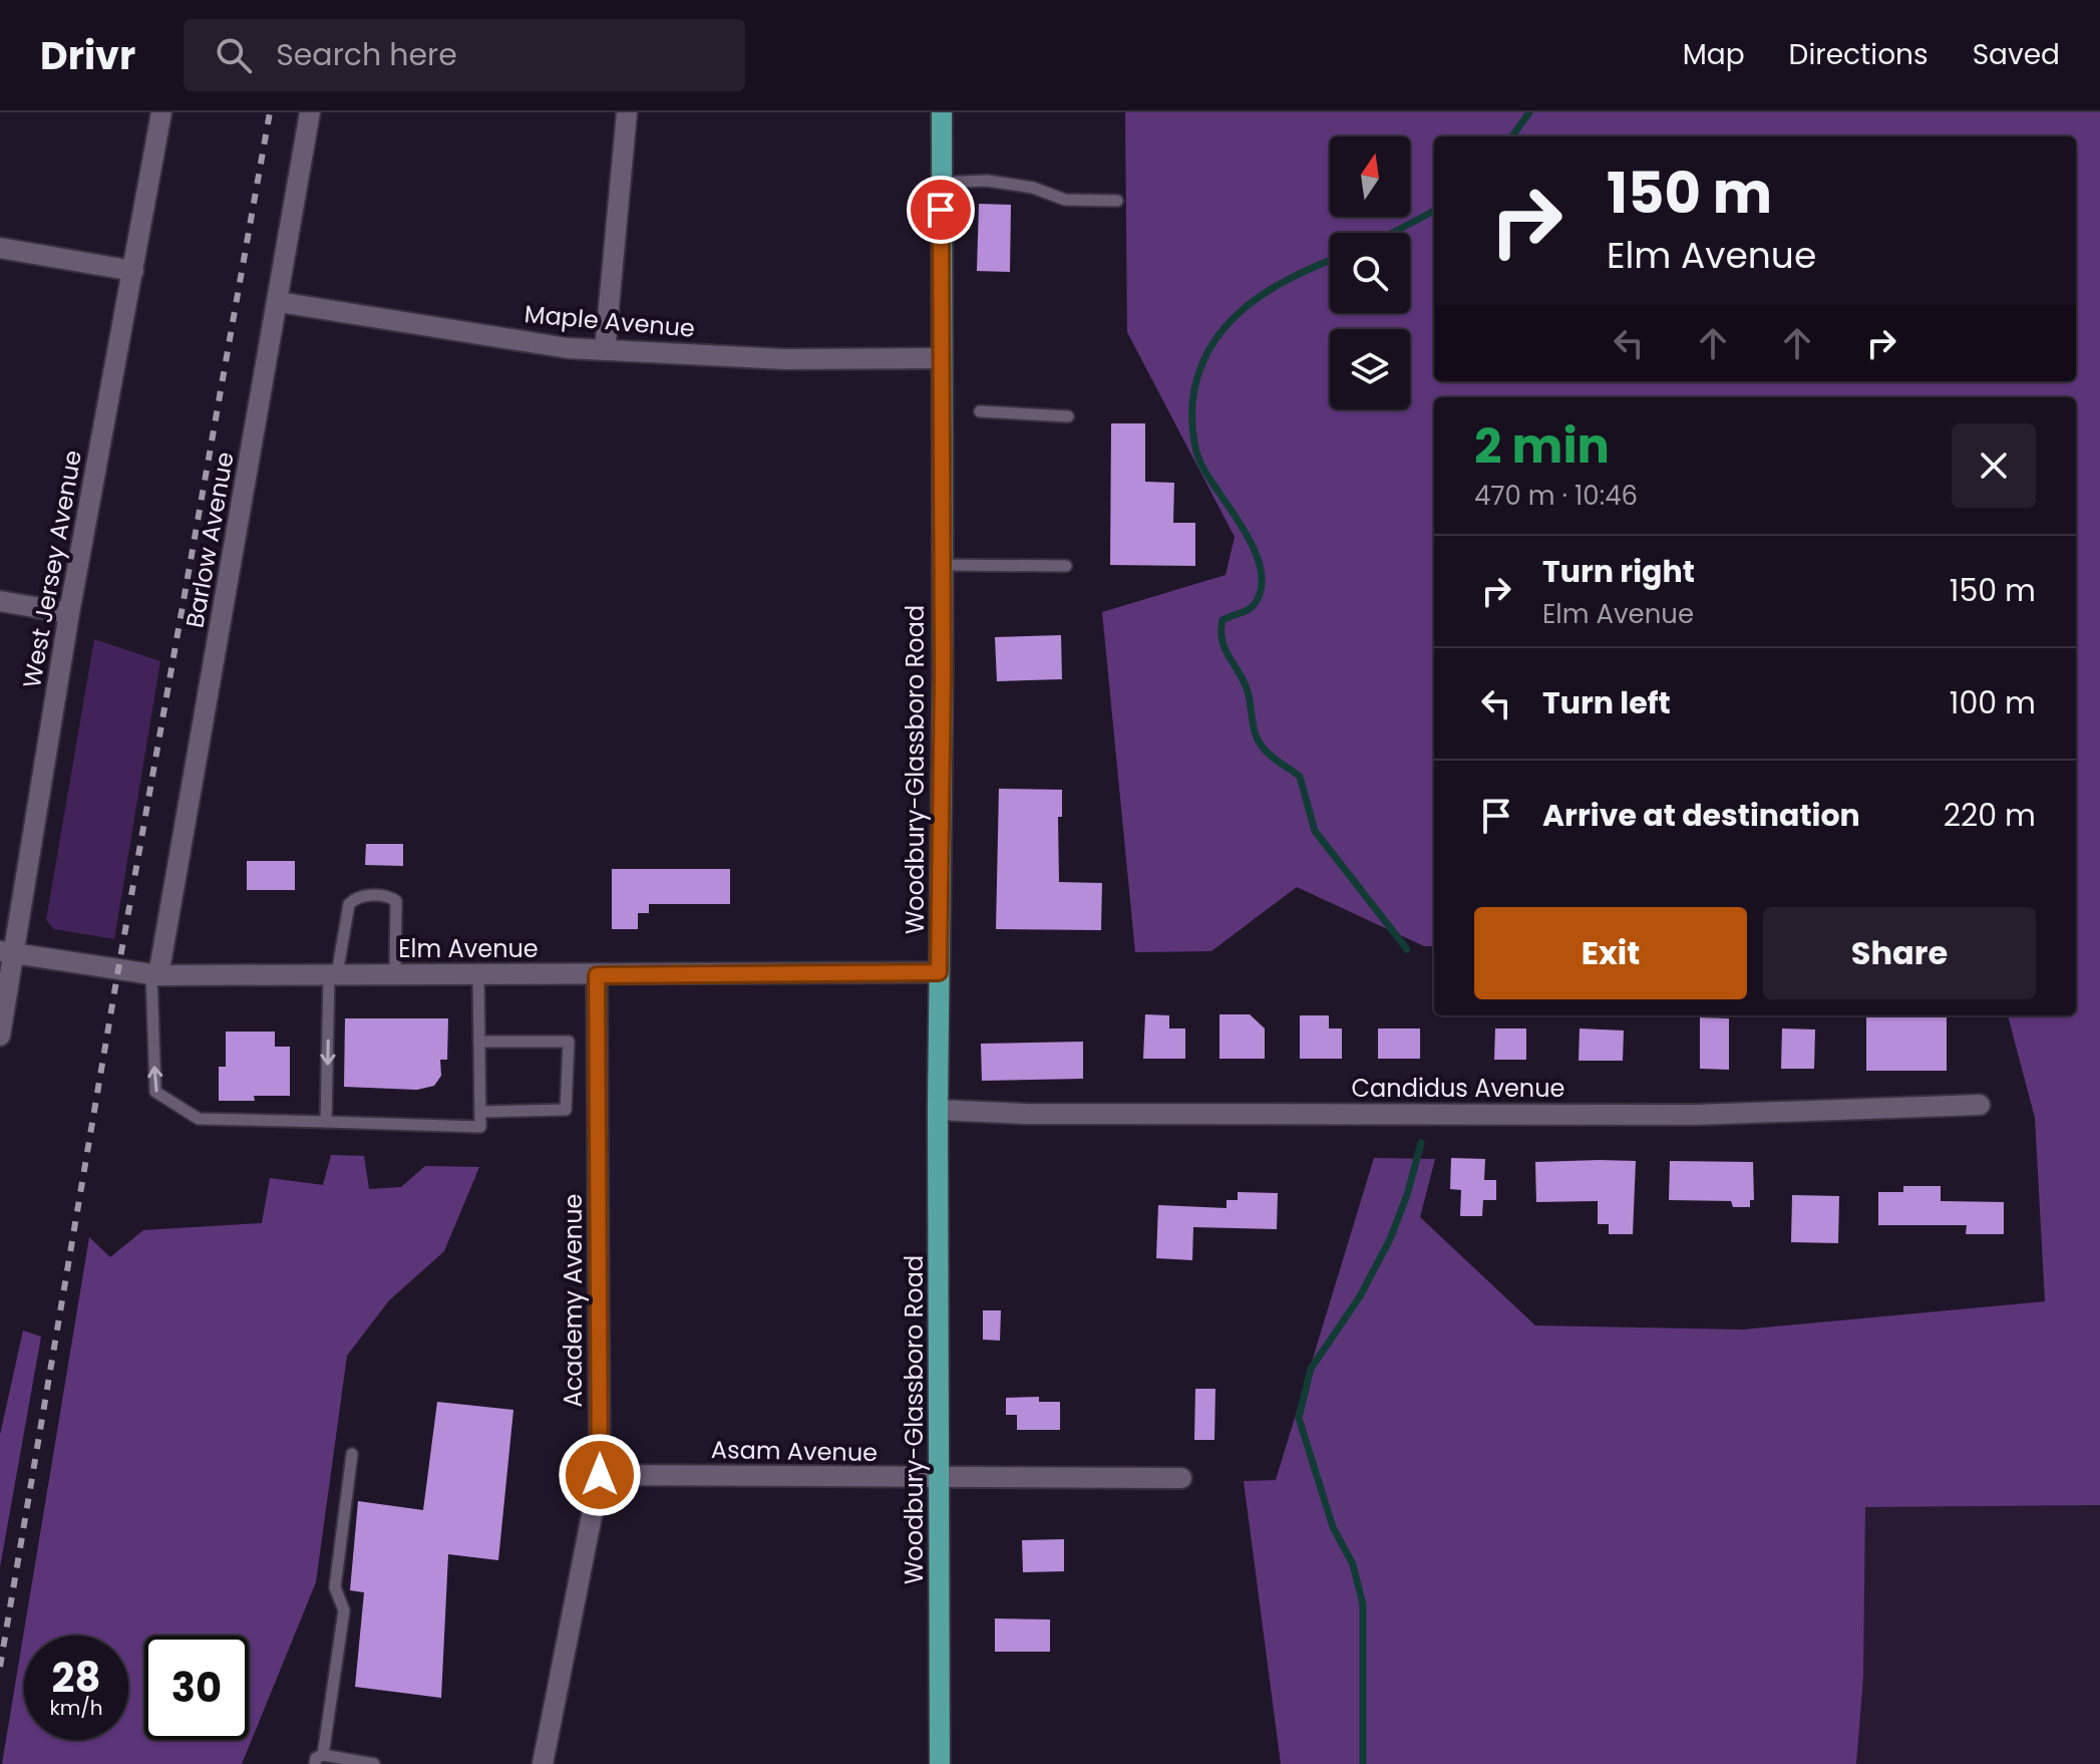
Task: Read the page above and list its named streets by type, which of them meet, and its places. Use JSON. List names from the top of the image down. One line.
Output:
{"streets":{"main road":["Woodbury-Glassboro Road"],"street":["Maple Avenue","Barlow Avenue","West Jersey Avenue","Elm Avenue","Candidus Avenue","Academy Avenue","Asam Avenue"]},"crossings":[["Maple Avenue","Barlow Avenue"],["Maple Avenue","Woodbury-Glassboro Road"],["Barlow Avenue","Elm Avenue"],["West Jersey Avenue","Elm Avenue"],["Woodbury-Glassboro Road","Elm Avenue"],["Woodbury-Glassboro Road","Candidus Avenue"],["Woodbury-Glassboro Road","Asam Avenue"],["Elm Avenue","Academy Avenue"],["Academy Avenue","Asam Avenue"]],"north":"top","page":{"header":"Drivr","search":"Search here","nav":["Map","Directions","Saved"],"turn":["150 m","Elm Avenue"],"heading":["2 min","470 m · 10:46"],"list":[{"name":"Turn right","note":"Elm Avenue","value":"150 m"},{"name":"Turn left","value":"100 m"},{"name":"Arrive at destination","value":"220 m"}],"buttons":["Exit","Share"],"speed":"28 km/h","limit":"30"}}
